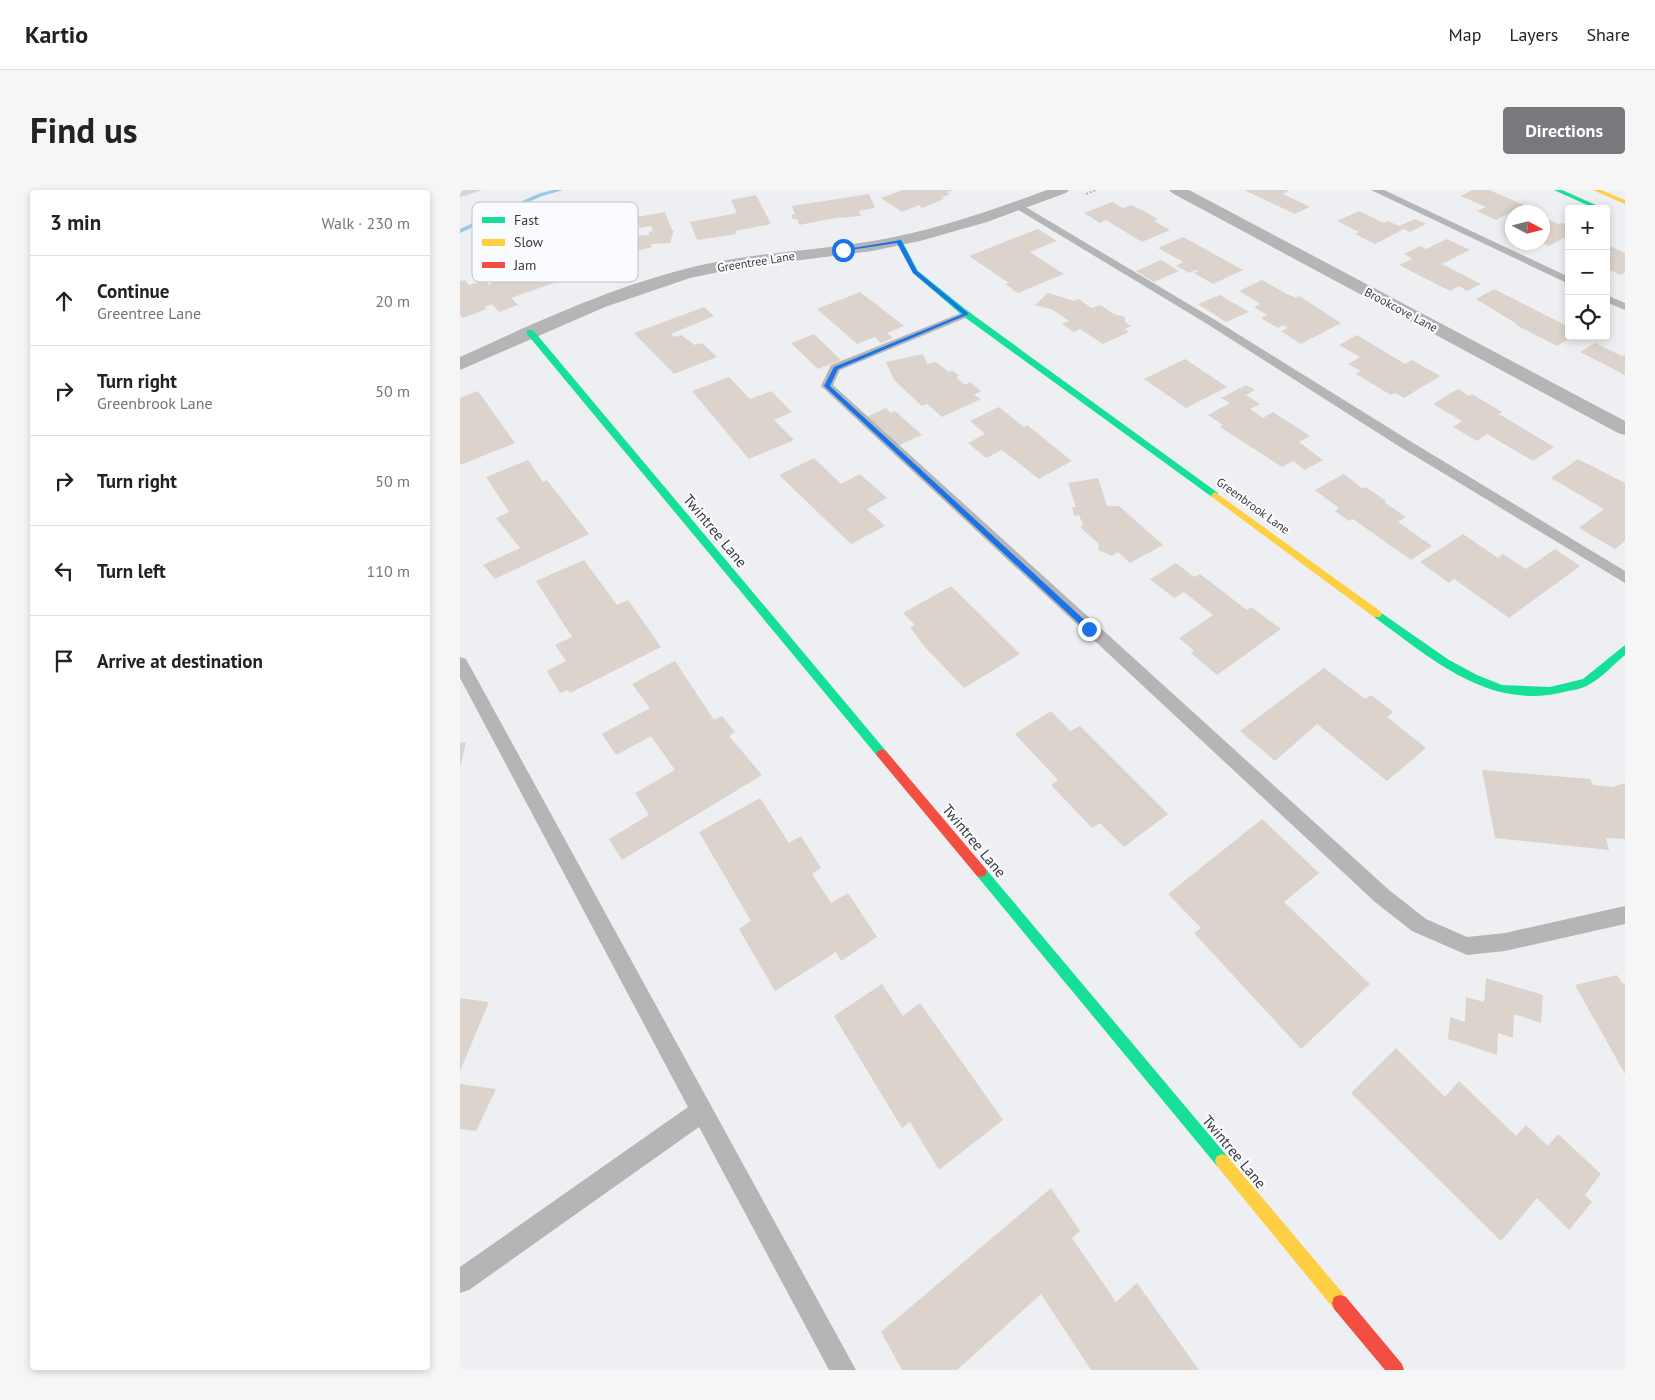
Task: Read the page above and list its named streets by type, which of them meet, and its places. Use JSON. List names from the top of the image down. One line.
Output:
{"streets":{"street":["Greentree Lane","Brookcove Lane","Greenbrook Lane","Twintree Lane"]},"crossings":[["Greentree Lane","Greenbrook Lane"],["Greentree Lane","Twintree Lane"]],"legend":["Fast","Slow","Jam"],"north":"right","page":{"header":"Kartio","nav":["Map","Layers","Share"],"title":"Find us","buttons":"Directions","heading":["3 min","Walk · 230 m"],"map_buttons":["+","−"],"list":[["Continue","Greentree Lane","20 m"],["Turn right","Greenbrook Lane","50 m"],["Turn right","50 m"],["Turn left","110 m"],"Arrive at destination"]}}
